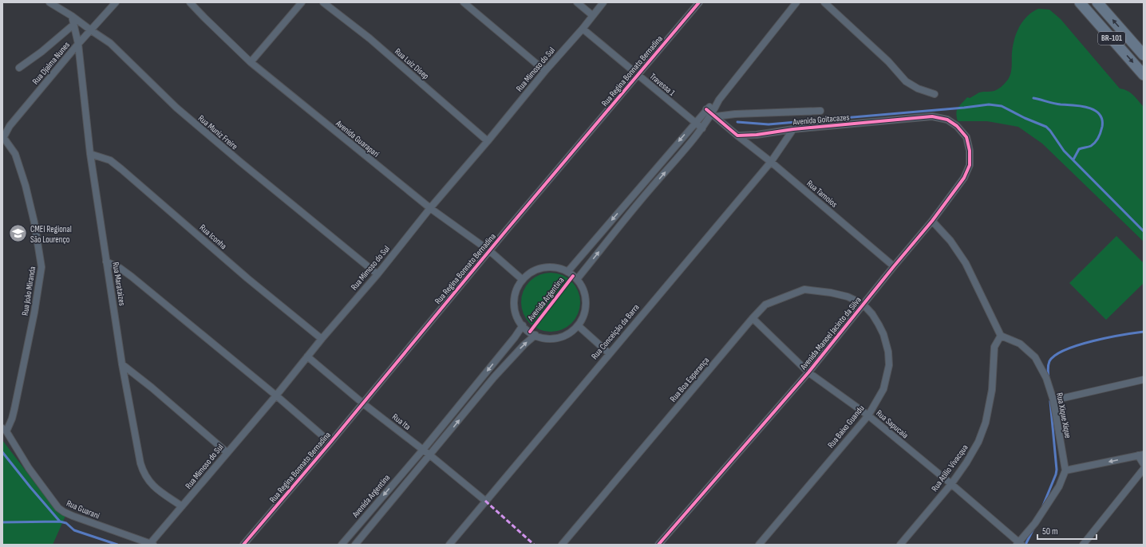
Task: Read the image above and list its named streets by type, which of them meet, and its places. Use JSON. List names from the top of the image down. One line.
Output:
{"streets":{"main road":["BR-101"],"street":["Rua Djalma Nunes","Rua Luiz Disep","Rua Mimoso do Sul","Rua Regina Bonnato Bernadina","Travessa 1","Avenida Goitacazes","Rua Muniz Freire","Avenida Guarapari","Rua Tamoios","Rua Iconha","Rua Marataizes","Rua João Miranda","Avenida Argentina","Rua Conceição da Barra","Avenida Manoel Jacinto da Silva","Rua Boa Esperança","Rua Xique Xique","Rua Ita","Rua Sapucaia","Rua Baixo Guandu","Rua Atilio Vivacqua","Rua Guarani"]},"crossings":[["Rua Djalma Nunes","Rua Muniz Freire"],["Rua Djalma Nunes","Rua Marataizes"],["Rua Djalma Nunes","Rua João Miranda"],["Rua Luiz Disep","Rua Mimoso do Sul"],["Rua Mimoso do Sul","Travessa 1"],["Rua Mimoso do Sul","Rua Muniz Freire"],["Rua Mimoso do Sul","Avenida Guarapari"],["Rua Mimoso do Sul","Rua Iconha"],["Rua Mimoso do Sul","Rua Marataizes"],["Rua Mimoso do Sul","Rua Ita"],["Rua Mimoso do Sul","Rua Guarani"],["Rua Regina Bonnato Bernadina","Travessa 1"],["Rua Regina Bonnato Bernadina","Avenida Guarapari"],["Rua Regina Bonnato Bernadina","Rua Ita"],["Travessa 1","Avenida Argentina"],["Avenida Goitacazes","Rua Tamoios"],["Avenida Goitacazes","Rua Conceição da Barra"],["Avenida Goitacazes","Avenida Manoel Jacinto da Silva"],["Rua Muniz Freire","Rua Marataizes"],["Avenida Guarapari","Avenida Argentina"],["Rua Tamoios","Rua Conceição da Barra"],["Rua Tamoios","Avenida Manoel Jacinto da Silva"],["Rua Iconha","Rua Marataizes"],["Rua João Miranda","Rua Guarani"],["Avenida Argentina","Rua Ita"],["Rua Conceição da Barra","Rua Ita"],["Avenida Manoel Jacinto da Silva","Rua Boa Esperança"],["Avenida Manoel Jacinto da Silva","Rua Sapucaia"],["Avenida Manoel Jacinto da Silva","Rua Baixo Guandu"],["Rua Boa Esperança","Rua Sapucaia"],["Rua Boa Esperança","Rua Baixo Guandu"],["Rua Xique Xique","Rua Atilio Vivacqua"],["Rua Sapucaia","Rua Baixo Guandu"],["Rua Sapucaia","Rua Atilio Vivacqua"]],"places":{"school or university":["CMEI Regional São Lourenço"]},"scale_bar":"50 m"}
